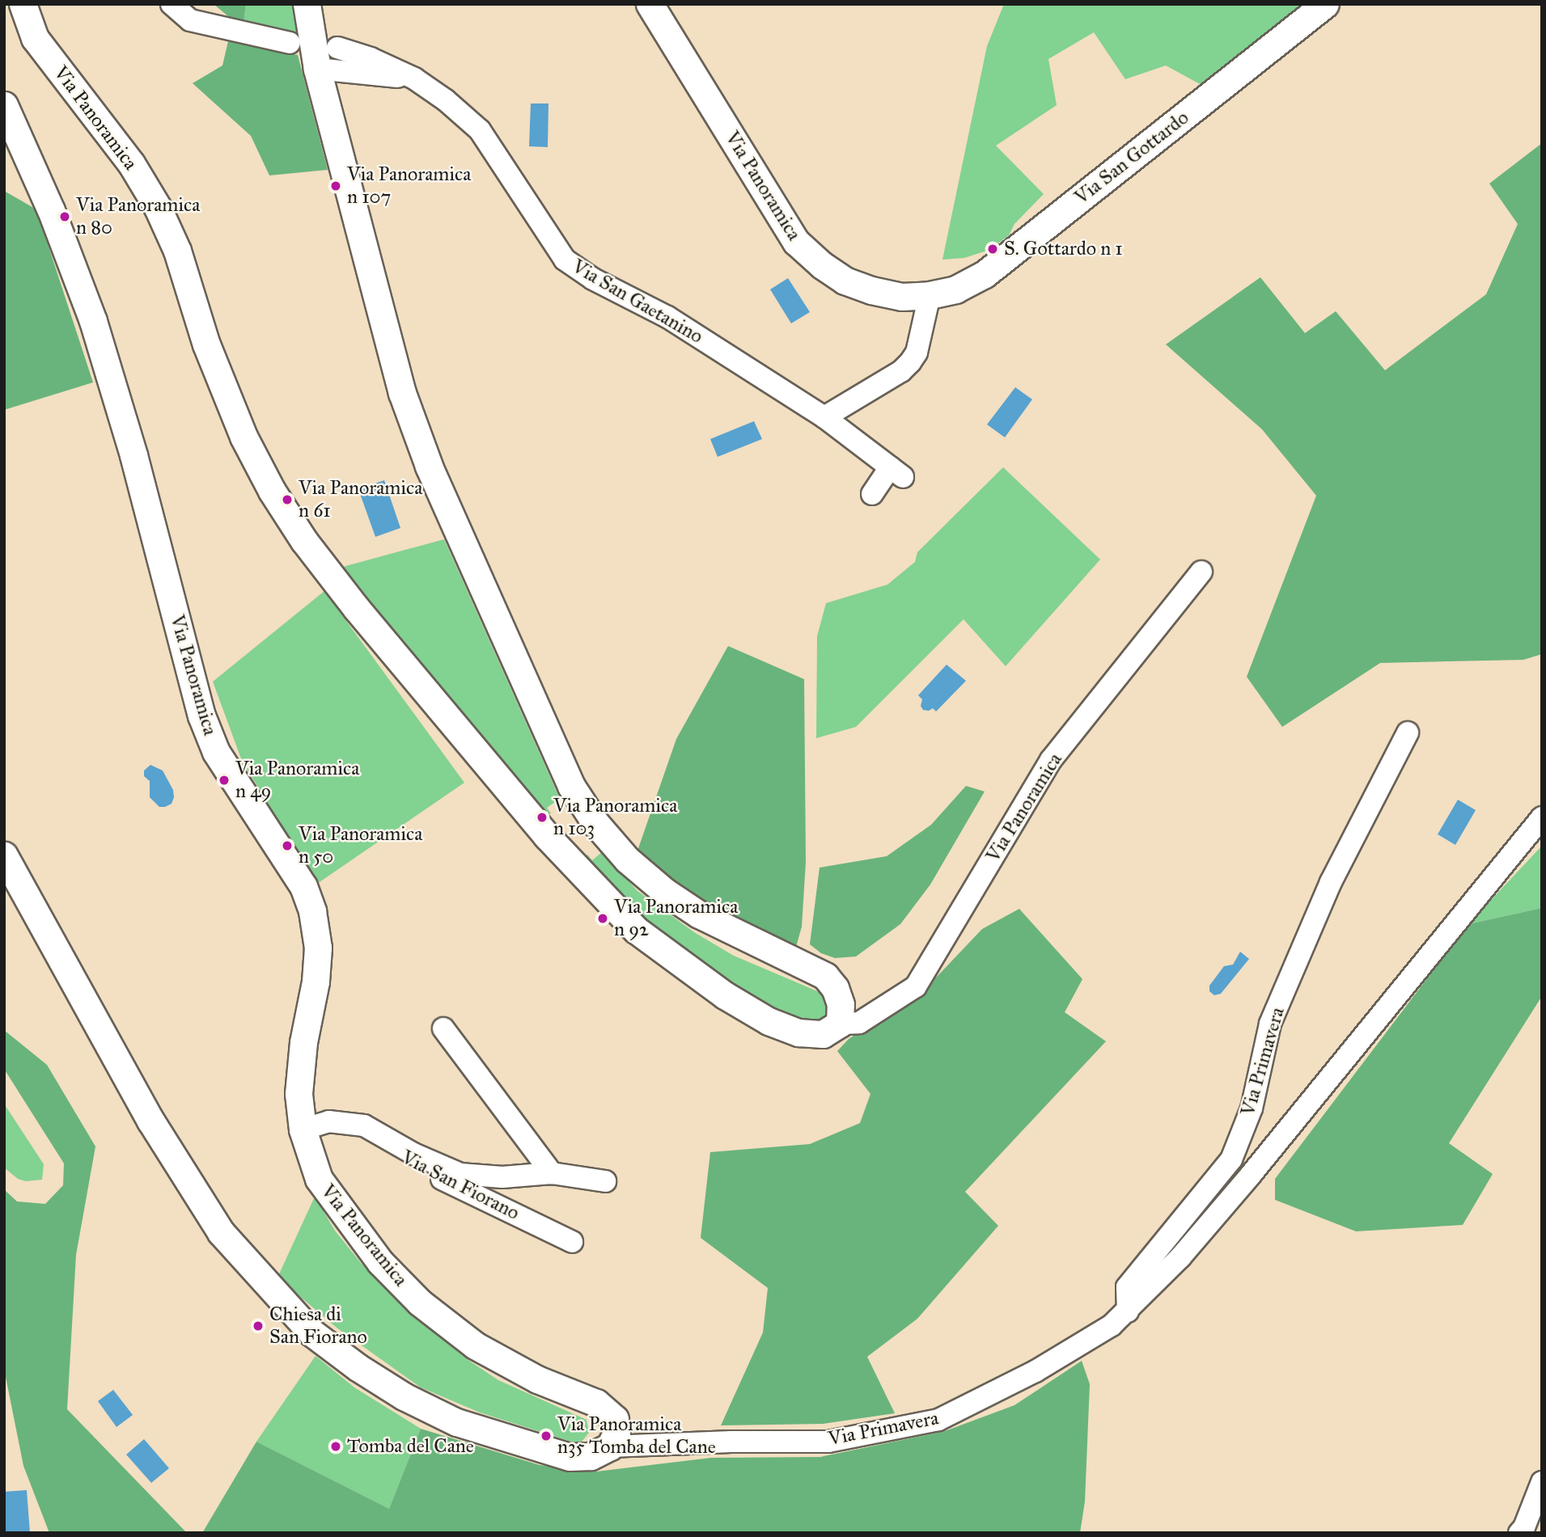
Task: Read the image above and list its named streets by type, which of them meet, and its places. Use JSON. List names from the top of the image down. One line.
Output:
{"streets":{"street":["Via Panoramica","Via San Gottardo","Via San Gaetanino","Via Primavera","Via San Fiorano"]},"crossings":[["Via Panoramica","Via San Gottardo"],["Via Panoramica","Via Primavera"],["Via Panoramica","Via San Fiorano"]],"places":["Via Panoramica n 107","Via Panoramica n 80","S. Gottardo n 1","Via Panoramica n 61","Via Panoramica n 49","Via Panoramica n 103","Via Panoramica n 50","Via Panoramica n 92","Chiesa di San Fiorano","Via Panoramica n35 Tomba del Cane","Tomba del Cane"]}
